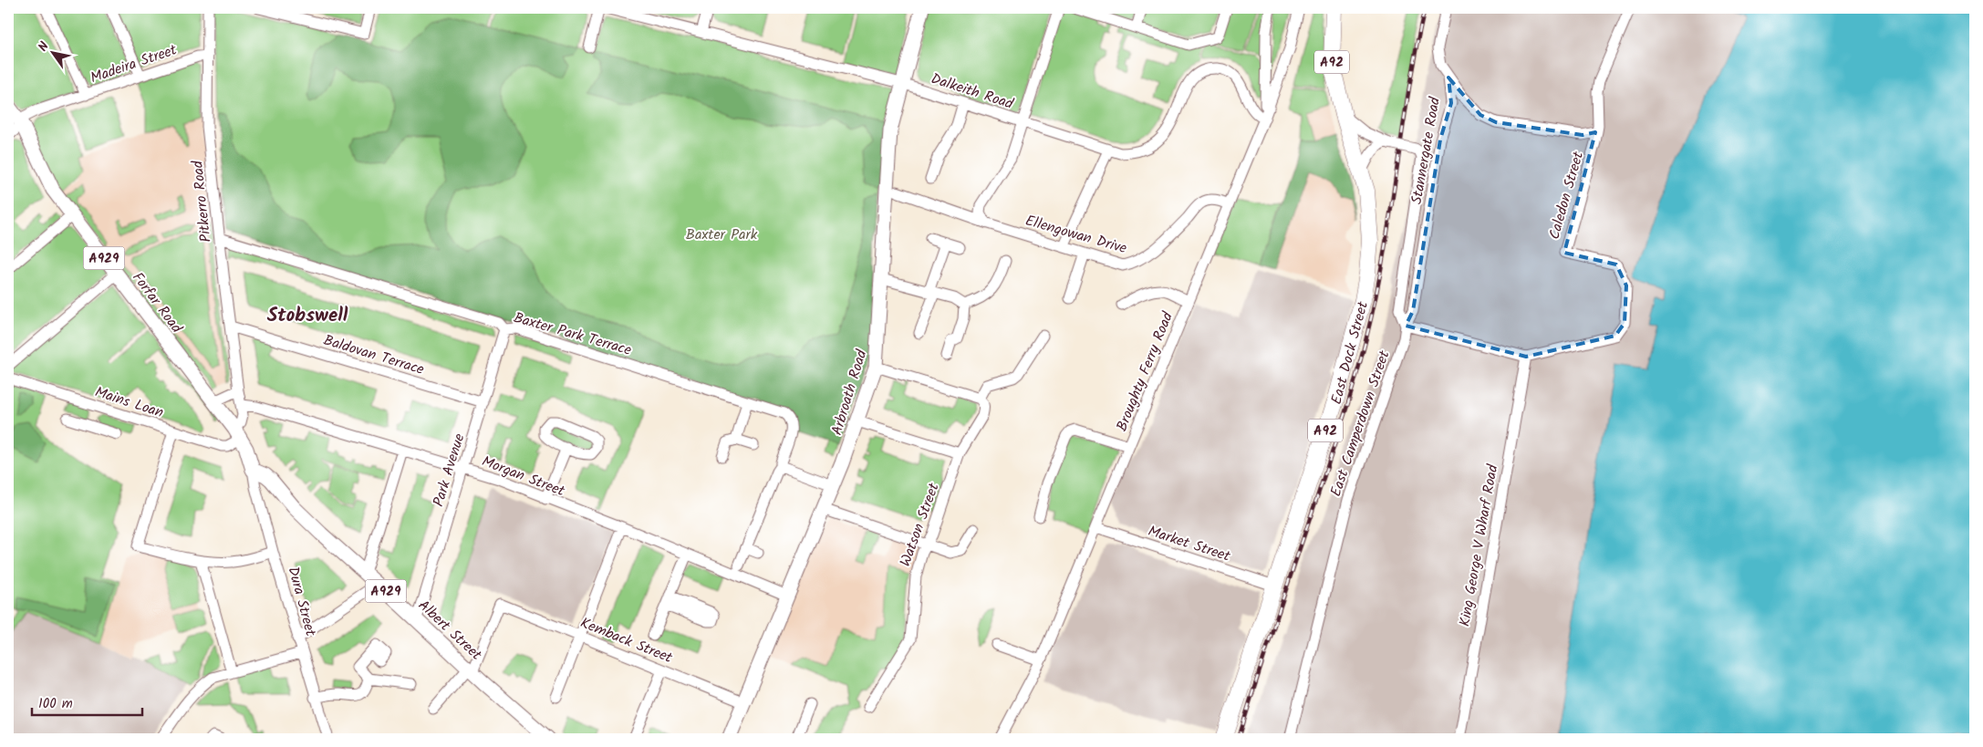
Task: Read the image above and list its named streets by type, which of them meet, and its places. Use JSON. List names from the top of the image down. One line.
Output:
{"streets":{"highway":["A92","East Dock Street"],"main road":["A929","Forfar Road","Arbroath Road","Albert Street"],"street":["Madeira Street","Dalkeith Road","Stannergate Road","Caledon Street","Pitkerro Road","Ellengowan Drive","Baxter Park Terrace","Baldovan Terrace","Broughty Ferry Road","Mains Loan","East Camperdown Street","Park Avenue","Morgan Street","Watson Street","Market Street","King George V Wharf Road","Dura Street","Kemback Street"]},"crossings":[["Madeira Street","Pitkerro Road"],["Madeira Street","Forfar Road"],["Dalkeith Road","Broughty Ferry Road"],["Dalkeith Road","Arbroath Road"],["Stannergate Road","East Camperdown Street"],["Caledon Street","King George V Wharf Road"],["Pitkerro Road","Forfar Road"],["Pitkerro Road","Baxter Park Terrace"],["Pitkerro Road","Baldovan Terrace"],["Pitkerro Road","Mains Loan"],["Pitkerro Road","Morgan Street"],["Ellengowan Drive","Broughty Ferry Road"],["Forfar Road","Mains Loan"],["Forfar Road","Dura Street"],["Forfar Road","Albert Street"],["Baxter Park Terrace","Park Avenue"],["East Dock Street","East Camperdown Street"],["East Dock Street","Market Street"],["Baldovan Terrace","Park Avenue"],["Broughty Ferry Road","Market Street"],["Arbroath Road","Morgan Street"],["Arbroath Road","Kemback Street"],["Park Avenue","Morgan Street"],["Park Avenue","Albert Street"],["Dura Street","Albert Street"],["Albert Street","Kemback Street"]],"districts":["Stobswell"],"parks":["Baxter Park"],"scale_bar":"100 m","north":"top left"}
